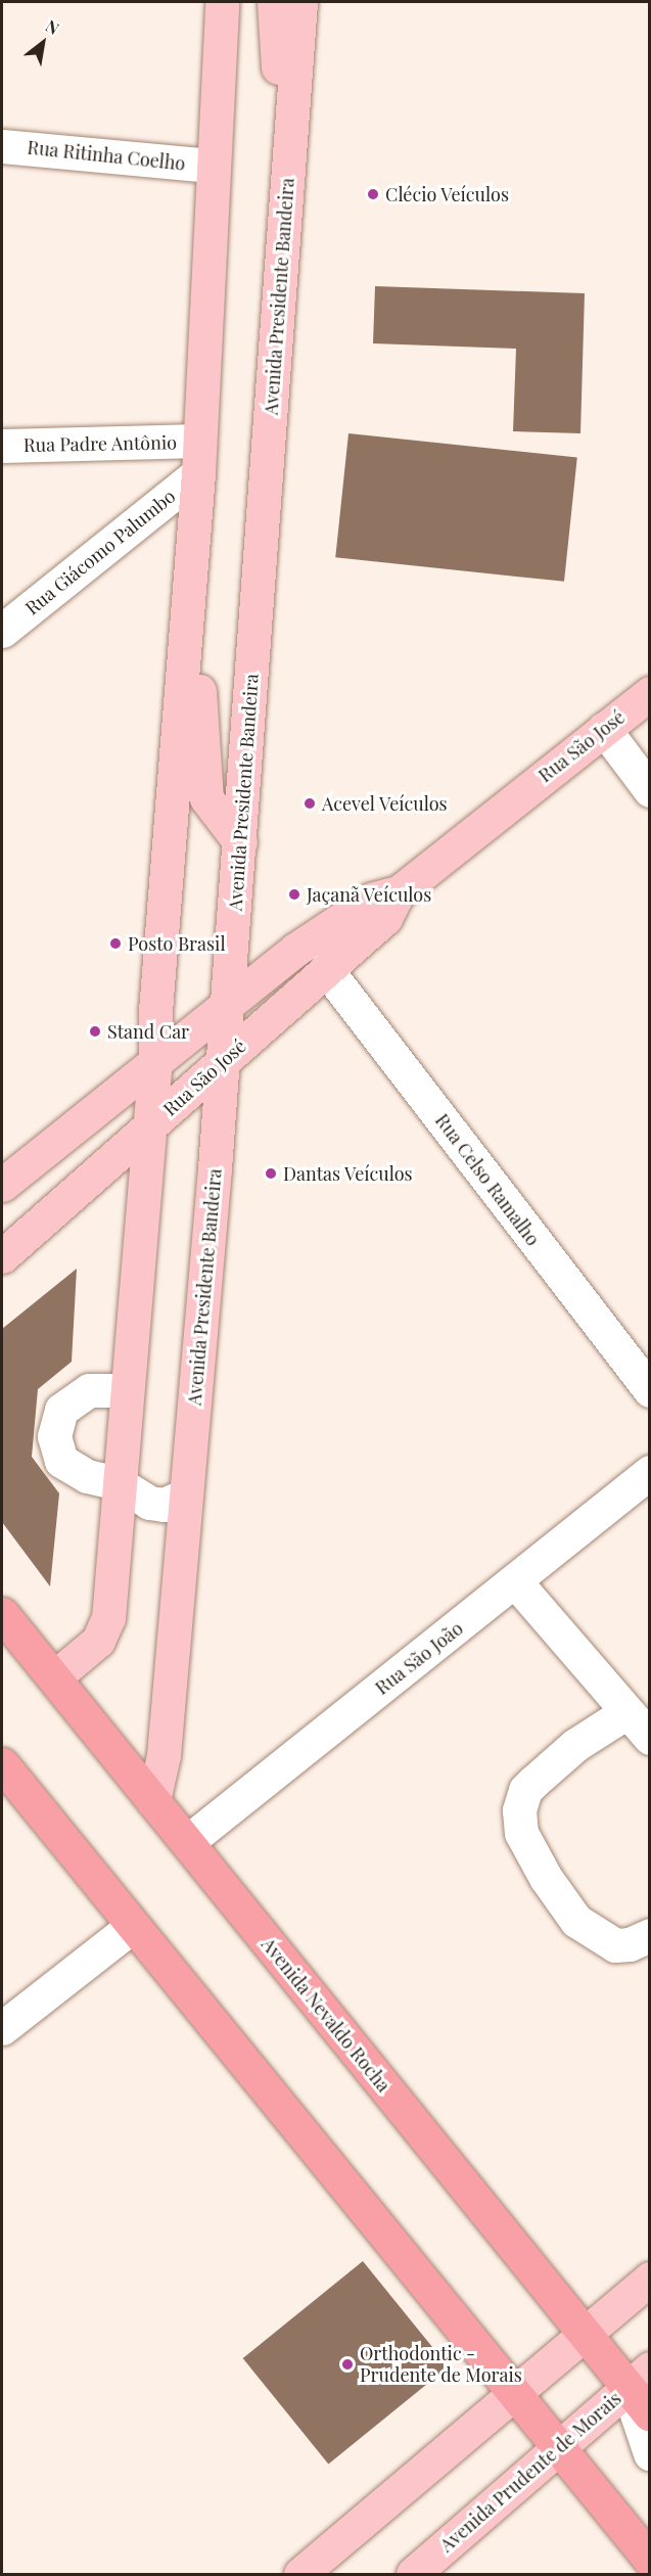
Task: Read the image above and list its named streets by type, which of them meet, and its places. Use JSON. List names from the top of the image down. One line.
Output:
{"streets":{"highway":["Avenida Nevaldo Rocha"],"main road":["Avenida Presidente Bandeira","Rua São José","Avenida Prudente de Morais"],"street":["Rua Ritinha Coelho","Rua Padre Antônio","Rua Giácomo Palumbo","Rua Celso Ramalho","Rua São João"]},"crossings":[["Avenida Presidente Bandeira","Rua São José"],["Avenida Presidente Bandeira","Avenida Nevaldo Rocha"],["Rua Padre Antônio","Rua Giácomo Palumbo"],["Rua São José","Rua Celso Ramalho"],["Rua São João","Avenida Nevaldo Rocha"],["Avenida Nevaldo Rocha","Avenida Prudente de Morais"]],"places":["Clécio Veículos","Acevel Veículos","Jaçanã Veículos","Posto Brasil","Stand Car","Dantas Veículos","Orthodontic - Prudente de Morais"],"north":"top right"}
